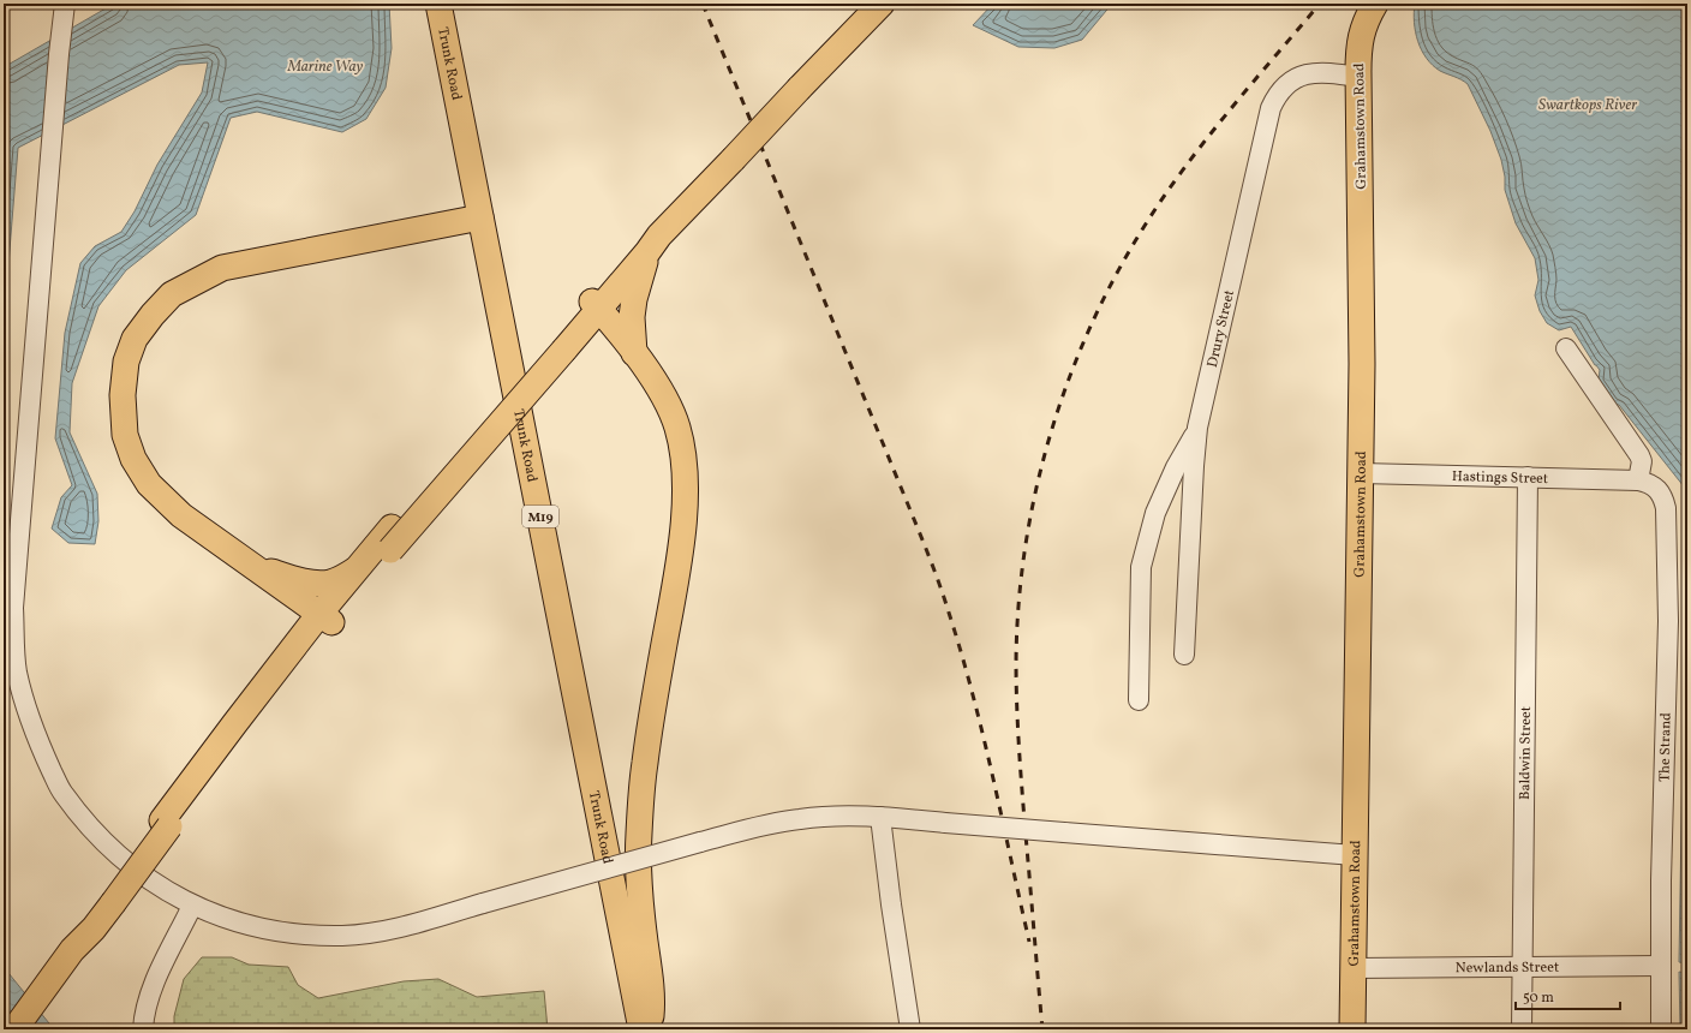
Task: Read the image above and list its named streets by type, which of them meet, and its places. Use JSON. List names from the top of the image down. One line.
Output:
{"streets":{"main road":["Trunk Road","Grahamstown Road","M19"],"street":["Drury Street","Hastings Street","The Strand","Baldwin Street","Newlands Street"]},"crossings":[["Grahamstown Road","Drury Street"],["Grahamstown Road","Hastings Street"],["Grahamstown Road","Newlands Street"],["Hastings Street","The Strand"],["Hastings Street","Baldwin Street"],["The Strand","Newlands Street"],["Baldwin Street","Newlands Street"]],"water":["Marine Way","Swartkops River"],"scale_bar":"50 m"}
